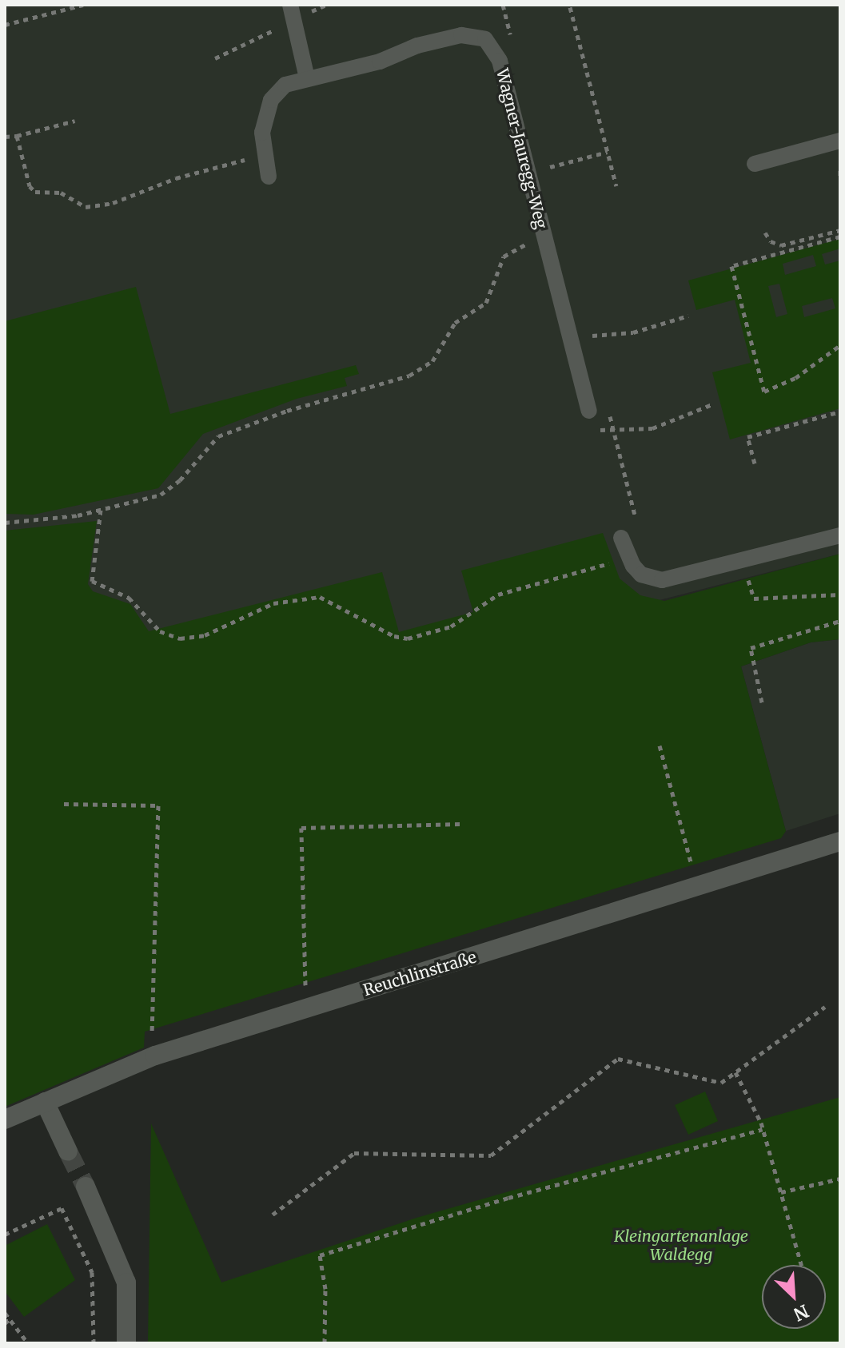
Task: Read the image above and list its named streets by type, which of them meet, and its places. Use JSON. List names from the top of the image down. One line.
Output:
{"streets":{"street":["Reuchlinstraße"],"lane":["Wagner-Jauregg-Weg"]},"parks":["Kleingartenanlage Waldegg"],"north":"bottom right"}
